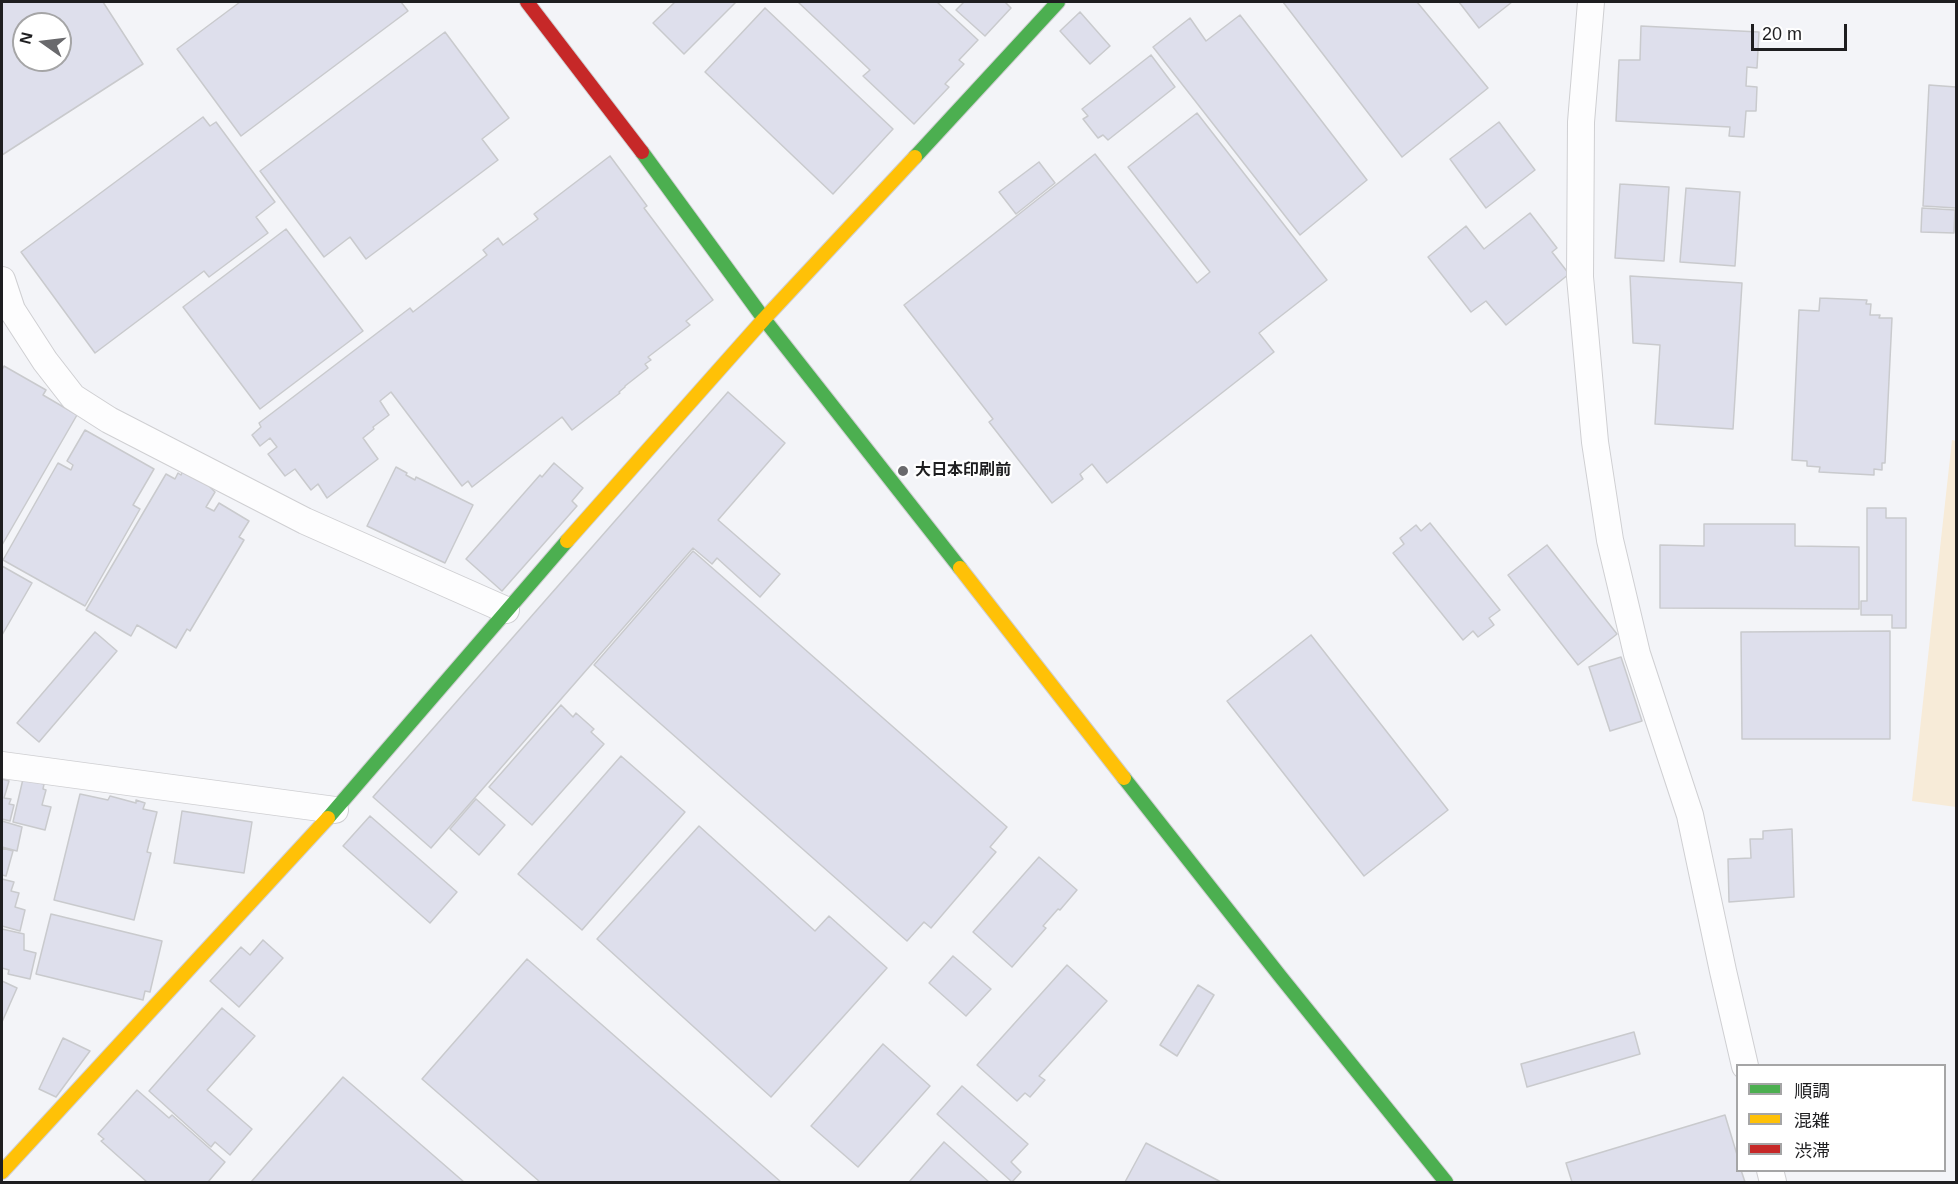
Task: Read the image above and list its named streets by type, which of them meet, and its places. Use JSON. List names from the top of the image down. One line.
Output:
{"places":["大日本印刷前"],"legend":["順調","混雑","渋滞"],"scale_bar":"20 m","north":"left"}
